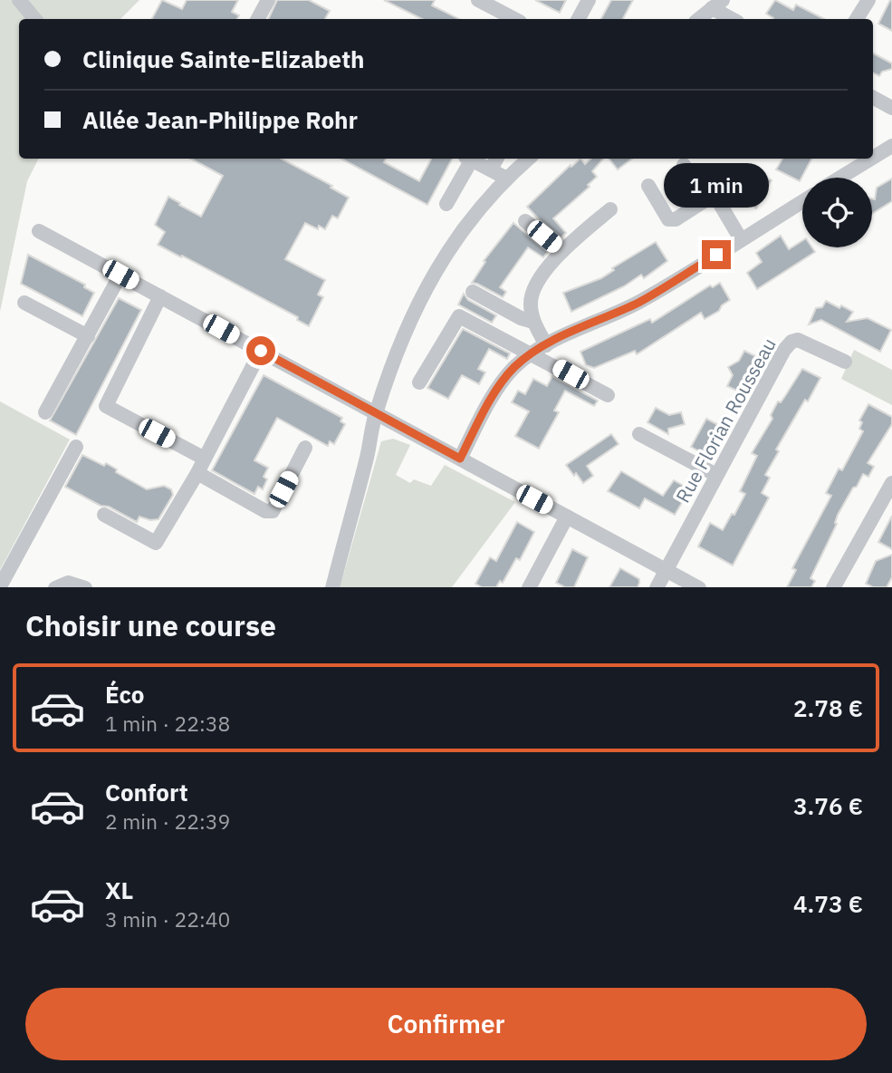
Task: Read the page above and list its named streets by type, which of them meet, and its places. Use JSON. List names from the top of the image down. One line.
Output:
{"streets":{"street":["Rue Florian Rousseau"]},"page":{"banner":["Clinique Sainte-Elizabeth","Allée Jean-Philippe Rohr"],"bubble":"1 min","heading":"Choisir une course","list":[{"name":"Éco","note":"1 min · 22:38","value":"2.78 €"},{"name":"Confort","note":"2 min · 22:39","value":"3.76 €"},{"name":"XL","note":"3 min · 22:40","value":"4.73 €"}],"buttons":"Confirmer"}}
